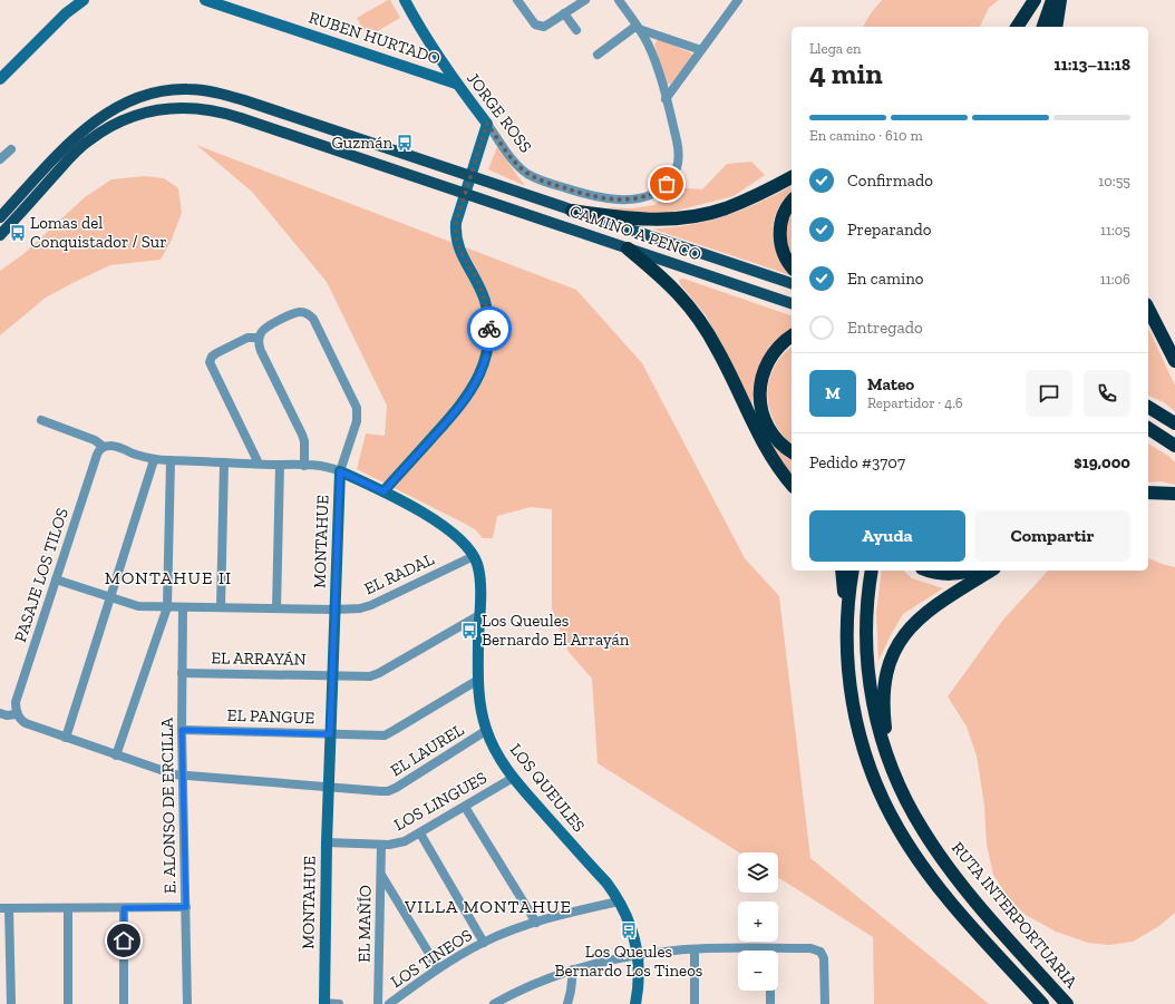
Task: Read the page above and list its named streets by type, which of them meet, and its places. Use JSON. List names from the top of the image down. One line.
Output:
{"streets":{"highway":["RUTA INTERPORTUARIA"],"main road":["CAMINO A PENCO"],"street":["RUBEN HURTADO","JORGE ROSS","MONTAHUE","EL RADAL","PASAJE LOS TILOS","EL ARRAYÁN","EL PANGUE","EL LAUREL","LOS QUEULES","LOS LINGUES","E. ALONSO DE ERCILLA","EL MAÑÍO","LOS TINEOS"]},"crossings":[["RUBEN HURTADO","JORGE ROSS"],["MONTAHUE","EL RADAL"],["MONTAHUE","EL ARRAYÁN"],["MONTAHUE","EL PANGUE"],["MONTAHUE","EL LAUREL"],["MONTAHUE","LOS QUEULES"],["MONTAHUE","LOS LINGUES"],["EL RADAL","PASAJE LOS TILOS"],["EL RADAL","LOS QUEULES"],["EL RADAL","E. ALONSO DE ERCILLA"],["PASAJE LOS TILOS","EL LAUREL"],["EL ARRAYÁN","LOS QUEULES"],["EL ARRAYÁN","E. ALONSO DE ERCILLA"],["EL PANGUE","LOS QUEULES"],["EL PANGUE","E. ALONSO DE ERCILLA"],["EL LAUREL","LOS QUEULES"],["EL LAUREL","E. ALONSO DE ERCILLA"],["LOS QUEULES","LOS LINGUES"],["LOS QUEULES","LOS TINEOS"],["LOS LINGUES","EL MAÑÍO"]],"districts":["MONTAHUE II","VILLA MONTAHUE"],"places":{"bus stop":["Guzmán","Lomas del Conquistador / Sur","Los Queules Bernardo El Arrayán","Los Queules Bernardo Los Tineos"]},"page":{"heading":["4 min","Llega en","11:13–11:18"],"panel":["Mateo","Repartidor · 4.6","Pedido #3707","$19,000"],"bar":"En camino · 610 m","list":[["Confirmado","10:55"],["Preparando","11:05"],["En camino","11:06"],"Entregado"],"round":"M","buttons":["Ayuda","Compartir"],"map_buttons":["+","−"]}}
